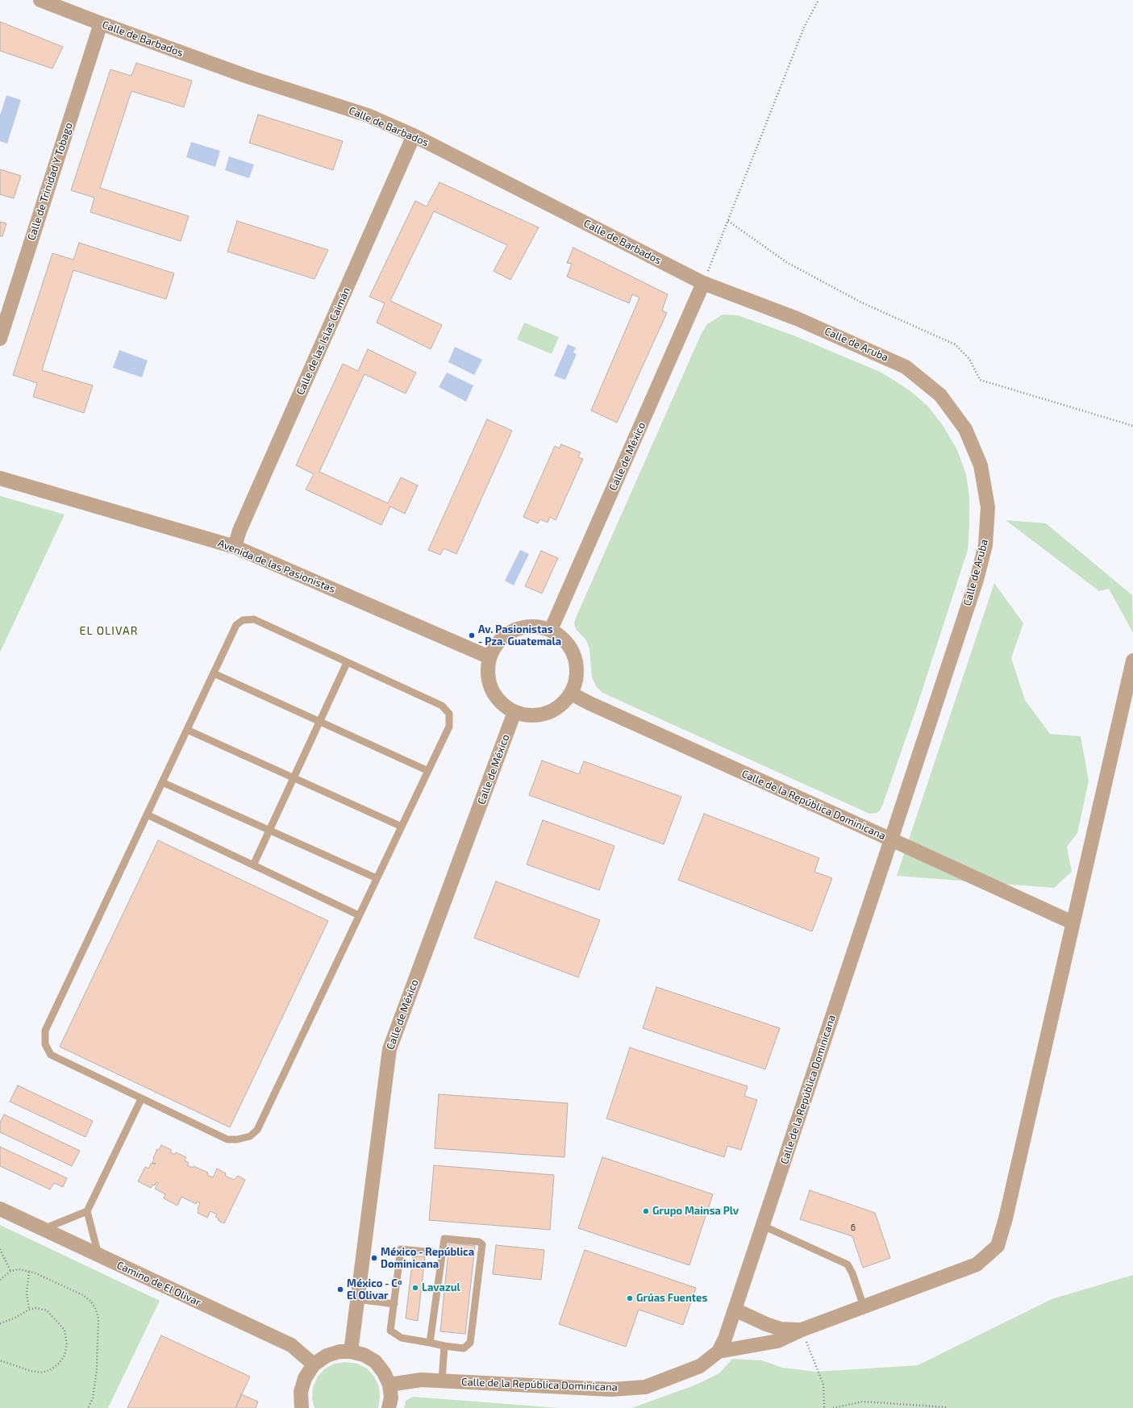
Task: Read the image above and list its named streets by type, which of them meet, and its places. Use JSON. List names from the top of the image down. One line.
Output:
{"streets":{"street":["Calle de Barbados","Calle de Trinidad Y Tobago","Calle de las Islas Caimán","Calle de Aruba","Calle de México","Avenida de las Pasionistas","Calle de la República Dominicana","Camino de El Olivar"]},"crossings":[["Calle de Barbados","Calle de Trinidad Y Tobago"],["Calle de Barbados","Calle de las Islas Caimán"],["Calle de Barbados","Calle de Aruba"],["Calle de Barbados","Calle de México"],["Calle de las Islas Caimán","Avenida de las Pasionistas"],["Calle de Aruba","Calle de México"],["Calle de Aruba","Calle de la República Dominicana"],["Calle de México","Avenida de las Pasionistas"],["Calle de México","Calle de la República Dominicana"],["Avenida de las Pasionistas","Calle de la República Dominicana"]],"districts":["EL OLIVAR"],"places":["Av. Pasionistas - Pza. Guatemala","Grupo Mainsa Plv","México - República Dominicana","Lavazul","México - Cº El Olivar","Grúas Fuentes"],"house_numbers":["6"]}
